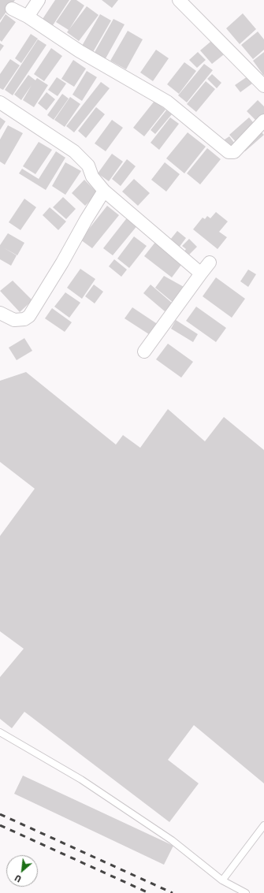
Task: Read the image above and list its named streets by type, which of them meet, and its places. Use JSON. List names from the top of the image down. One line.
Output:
{"north":"bottom left"}
